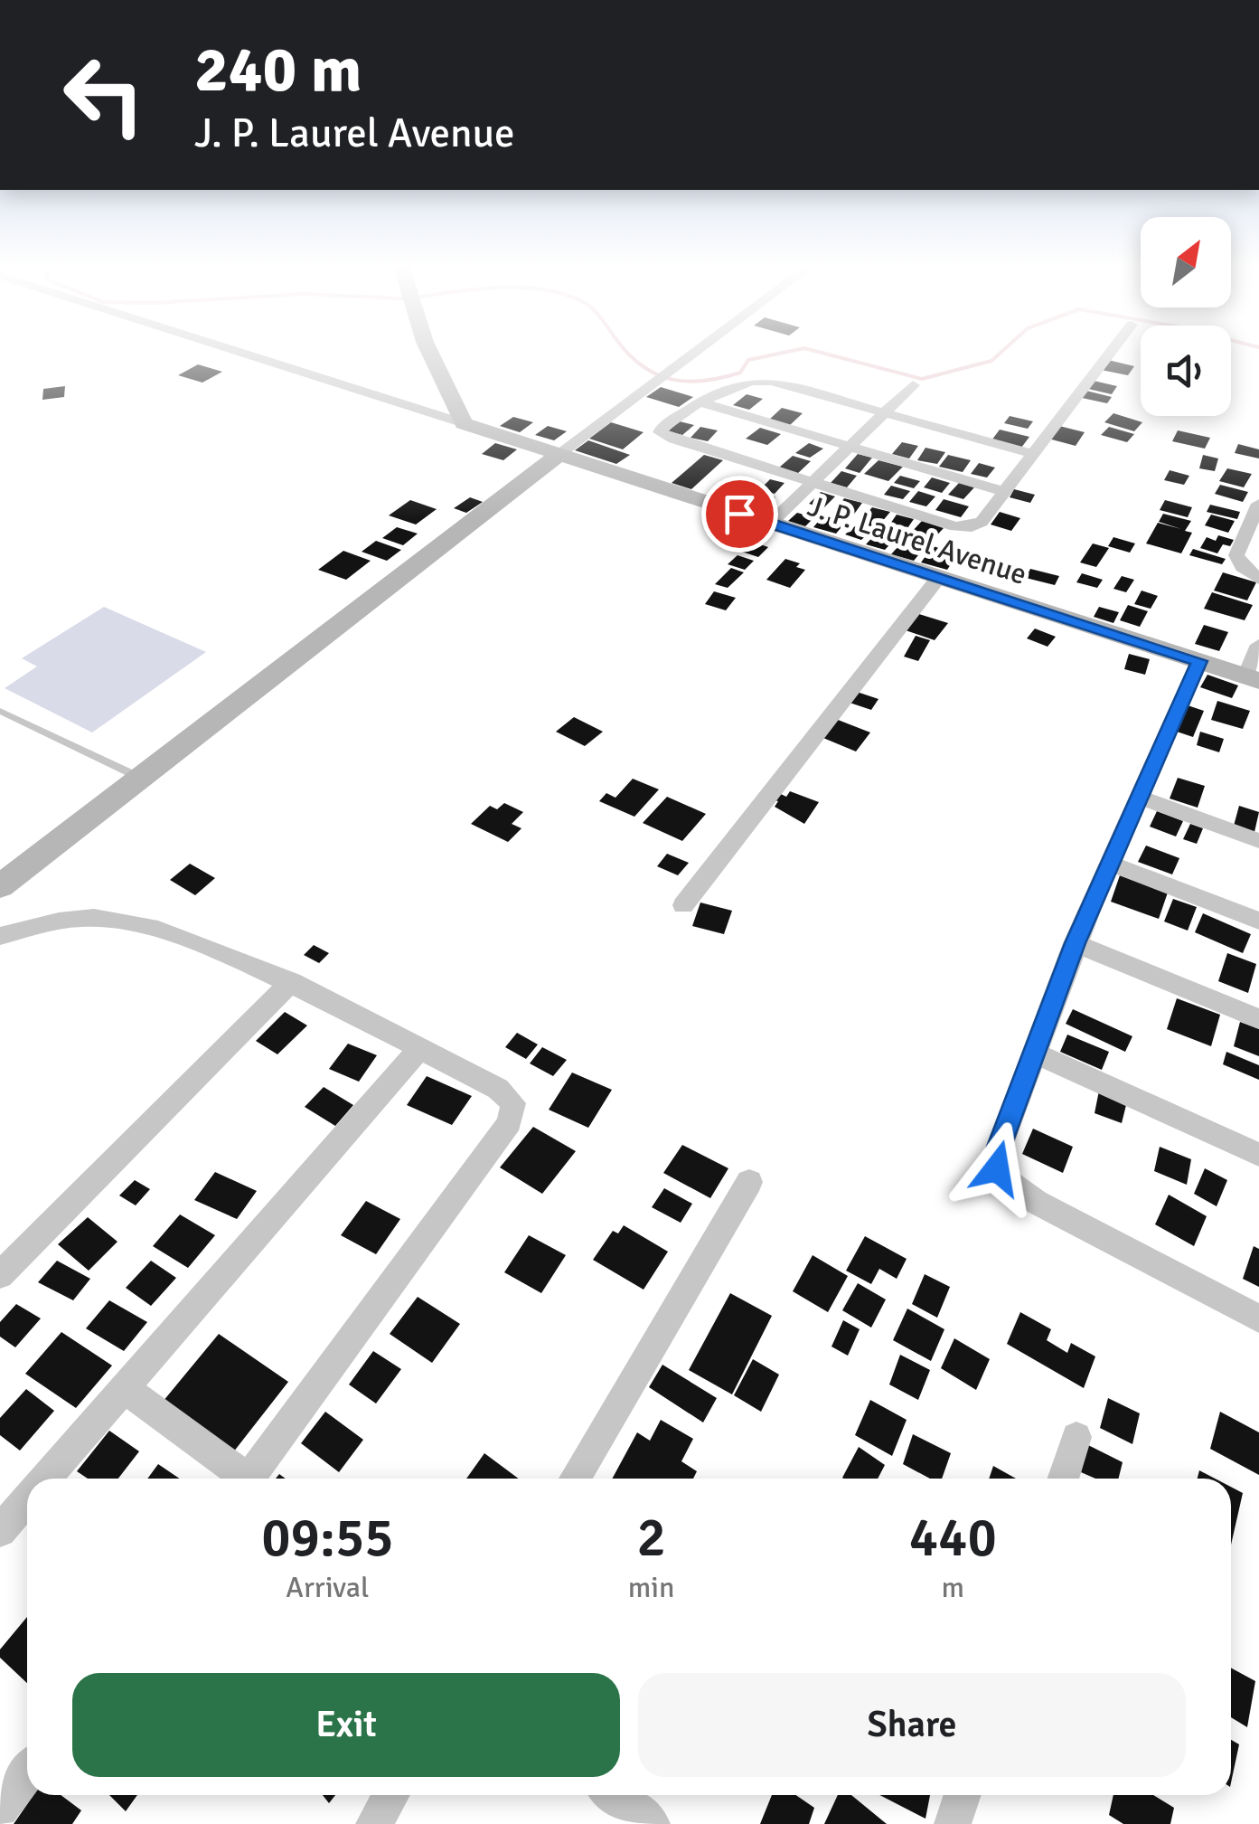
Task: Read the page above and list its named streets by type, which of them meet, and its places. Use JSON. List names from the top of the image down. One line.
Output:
{"streets":{"street":["J. P. Laurel Avenue"]},"north":"top right","page":{"turn":["240 m","J. P. Laurel Avenue"],"eta":["09:55","Arrival","2","min","440","m"],"buttons":["Exit","Share"]}}
